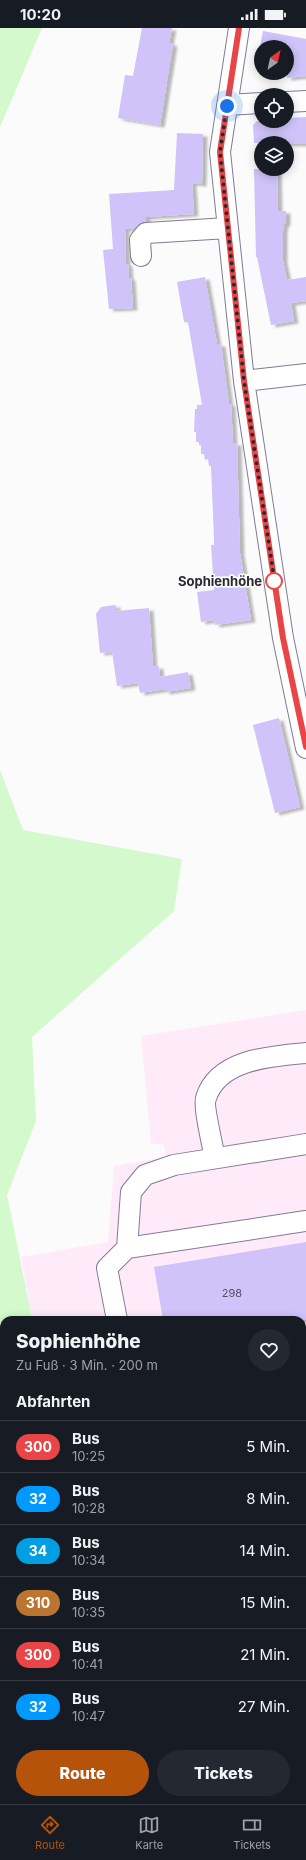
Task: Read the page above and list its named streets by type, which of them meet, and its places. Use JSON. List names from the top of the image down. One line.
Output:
{"places":["Sophienhöhe"],"lines":["bus line 300"],"house_numbers":["298"],"north":"top right","page":{"status":"10:20","heading":[["Sophienhöhe","Zu Fuß · 3 Min. · 200 m"],"Abfahrten"],"list":[{"mark":"300","name":"Bus","note":"10:25","value":"5 Min."},{"mark":"32","name":"Bus","note":"10:28","value":"8 Min."},{"mark":"34","name":"Bus","note":"10:34","value":"14 Min."},{"mark":"310","name":"Bus","note":"10:35","value":"15 Min."},{"mark":"300","name":"Bus","note":"10:41","value":"21 Min."},{"mark":"32","name":"Bus","note":"10:47","value":"27 Min."}],"buttons":["Route","Tickets"],"tabs":["Route","Karte","Tickets"]}}
